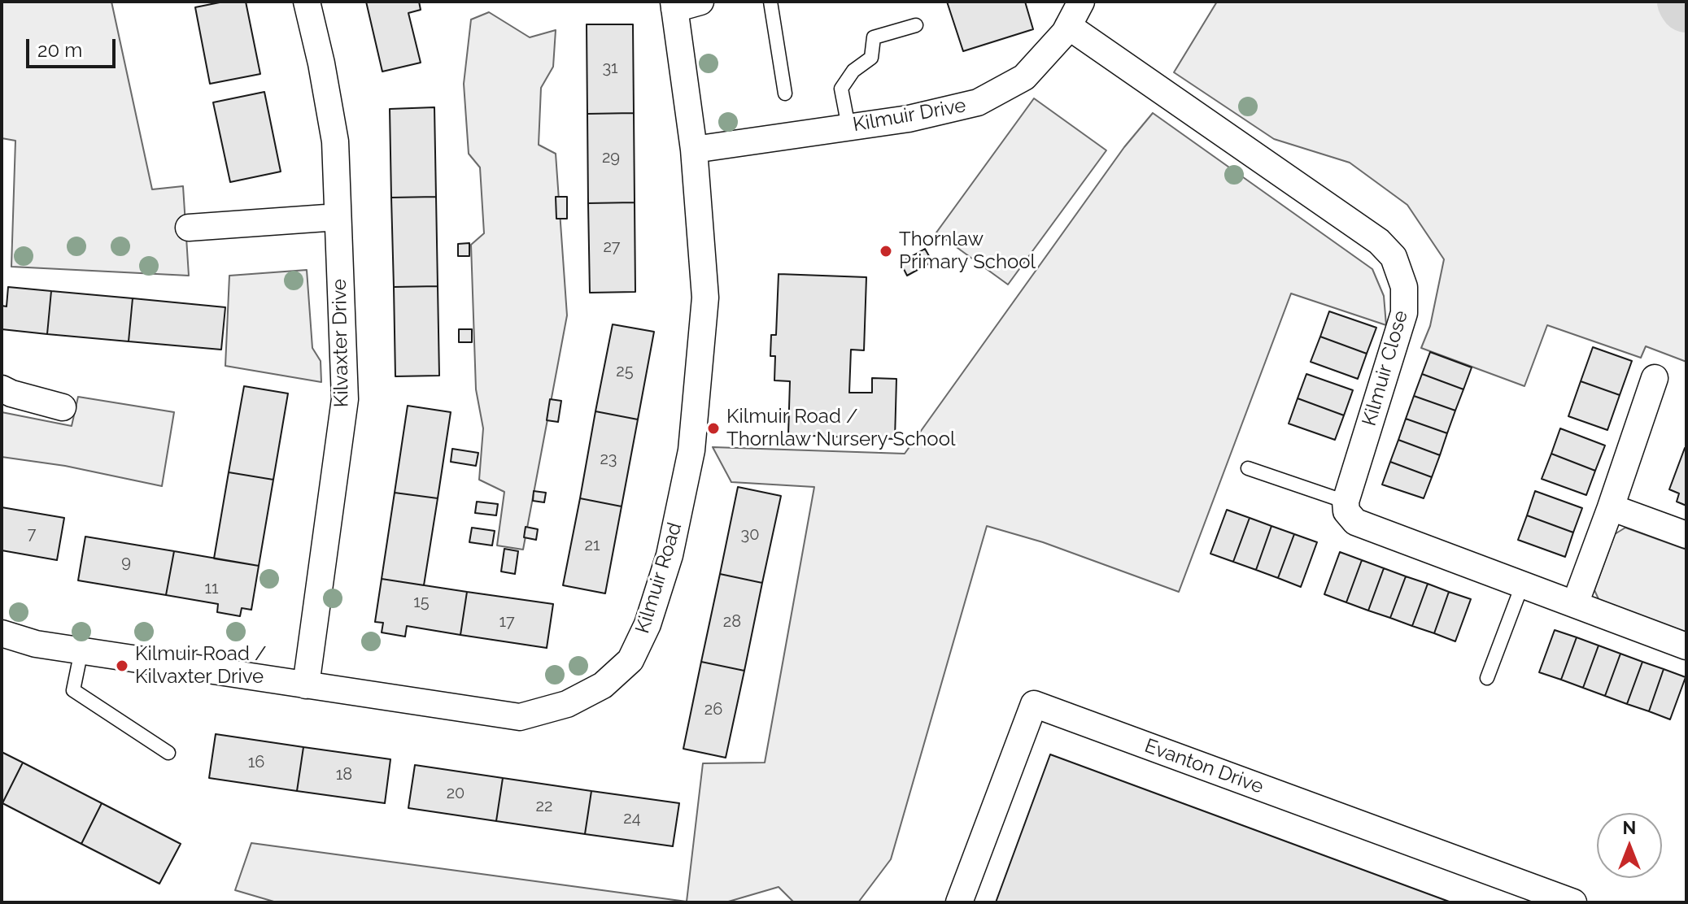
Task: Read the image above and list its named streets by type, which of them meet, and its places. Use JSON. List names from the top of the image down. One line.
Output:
{"streets":{"street":["Kilmuir Drive","Kilvaxter Drive","Kilmuir Close","Kilmuir Road","Evanton Drive"]},"crossings":[["Kilmuir Drive","Kilmuir Close"],["Kilmuir Drive","Kilmuir Road"],["Kilvaxter Drive","Kilmuir Road"]],"places":["Thornlaw Primary School","Kilmuir Road / Thornlaw Nursery School","Kilmuir Road / Kilvaxter Drive"],"house_numbers":["31","29","27","25","23","7","30","21","9","11","15","17","28","26","16","18","20","22","24"],"scale_bar":"20 m","north":"top"}
